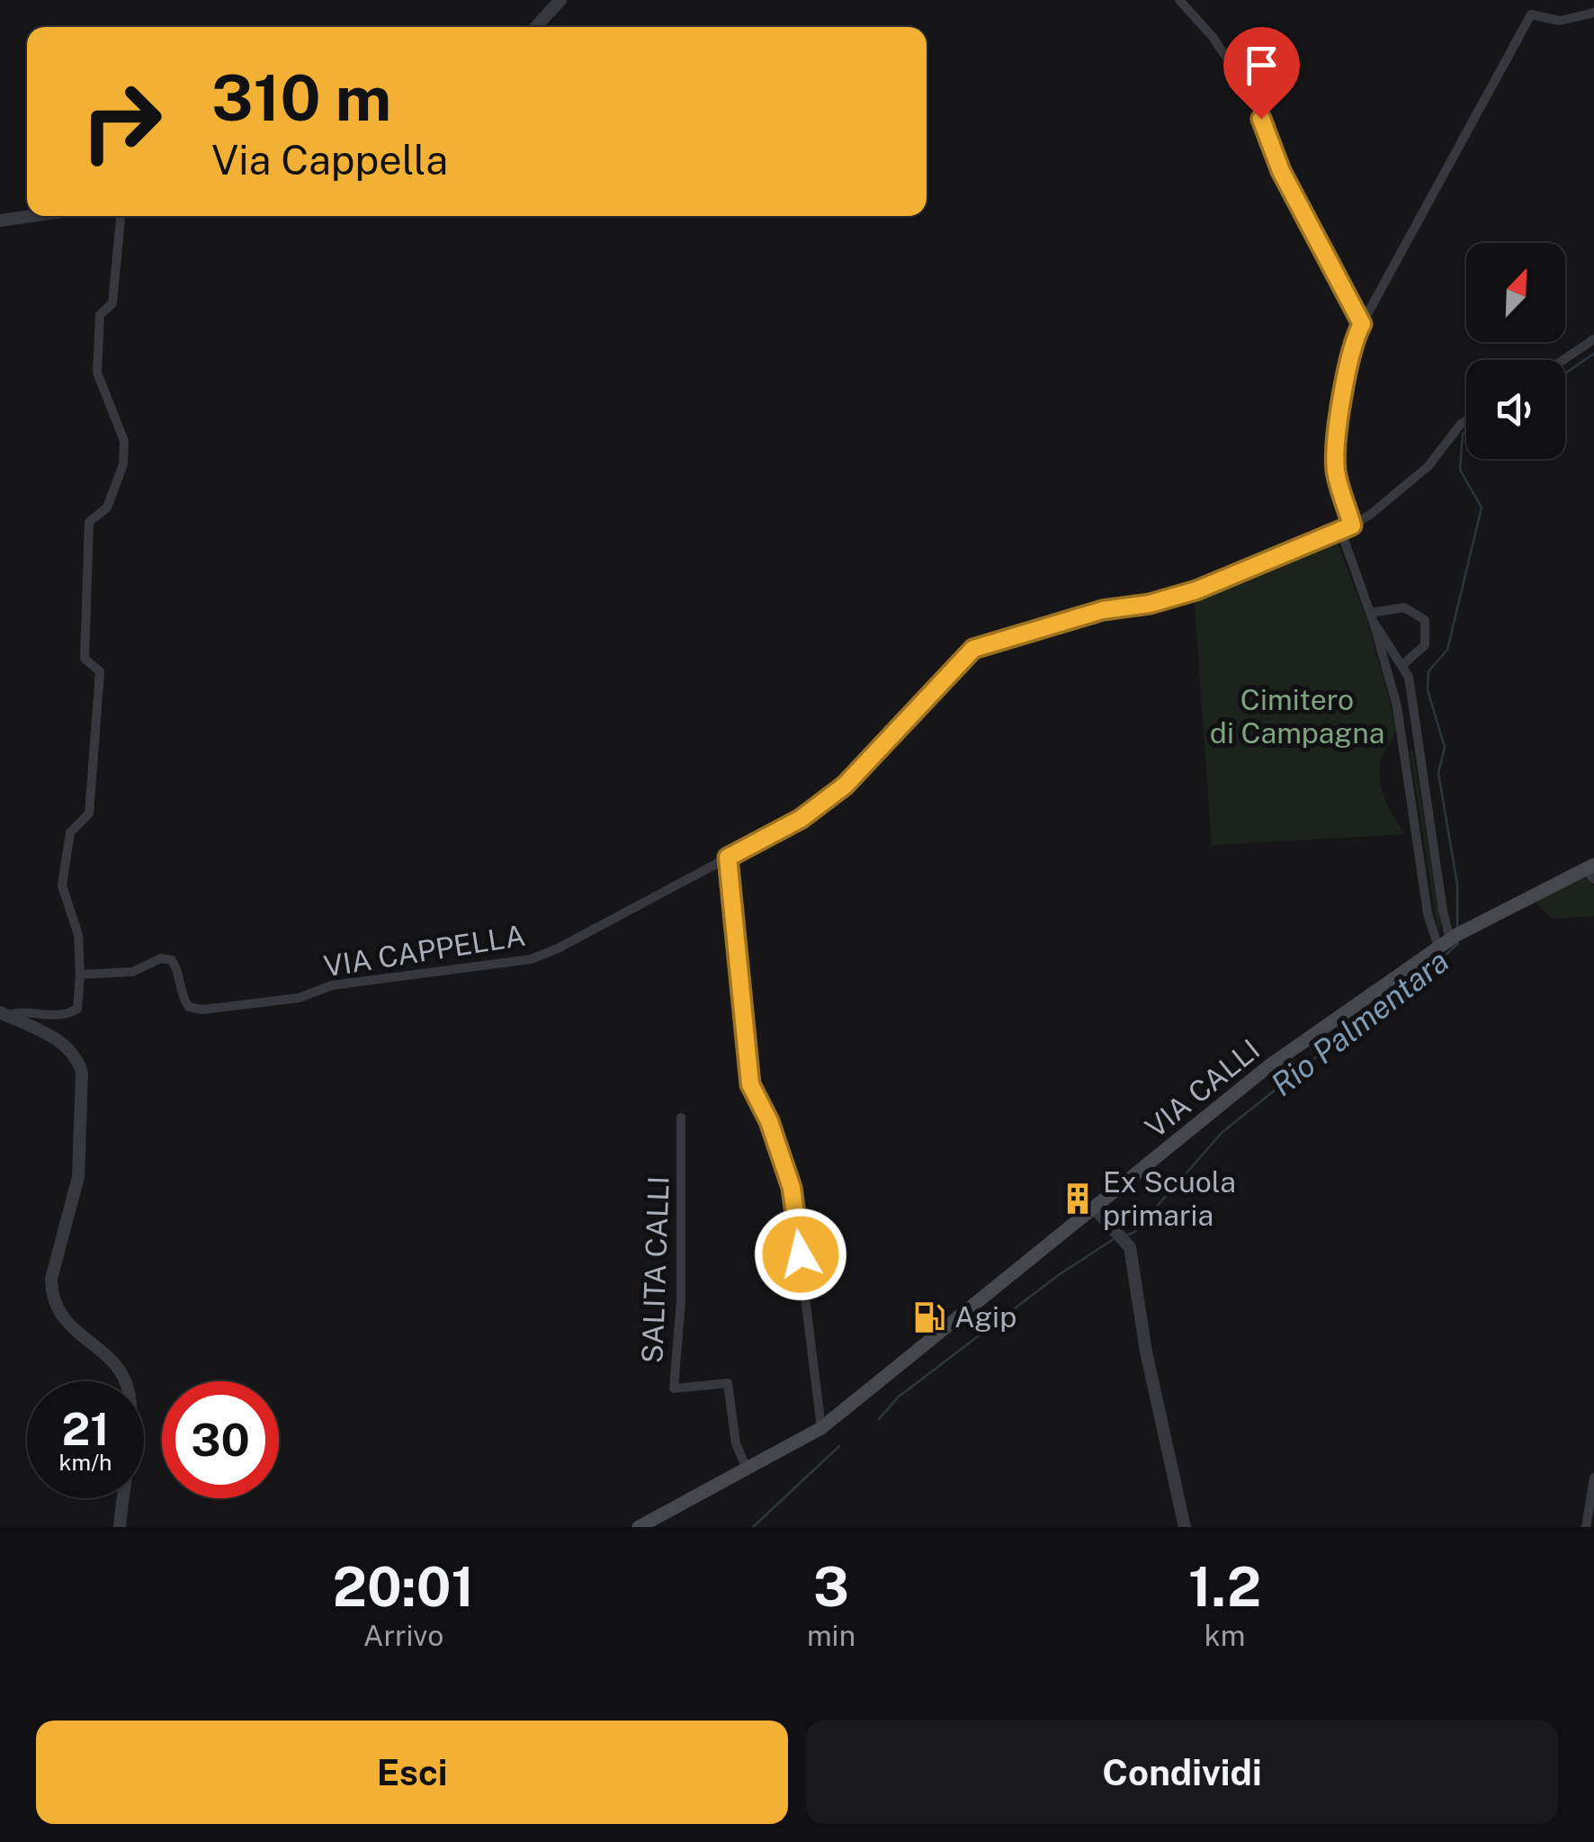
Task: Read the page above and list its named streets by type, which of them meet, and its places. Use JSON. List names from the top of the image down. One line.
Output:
{"streets":{"main road":["VIA CALLI"],"street":["VIA CAPPELLA","SALITA CALLI"]},"crossings":[["VIA CALLI","SALITA CALLI"]],"water":["Rio Palmentara"],"parks":["Cimitero di Campagna"],"places":{"building":["Ex Scuola primaria"],"fuel station":["Agip"]},"north":"top right","page":{"turn":["310 m","Via Cappella"],"speed":"21 km/h","limit":"30","eta":["20:01","Arrivo","3","min","1.2","km"],"buttons":["Esci","Condividi"]}}
